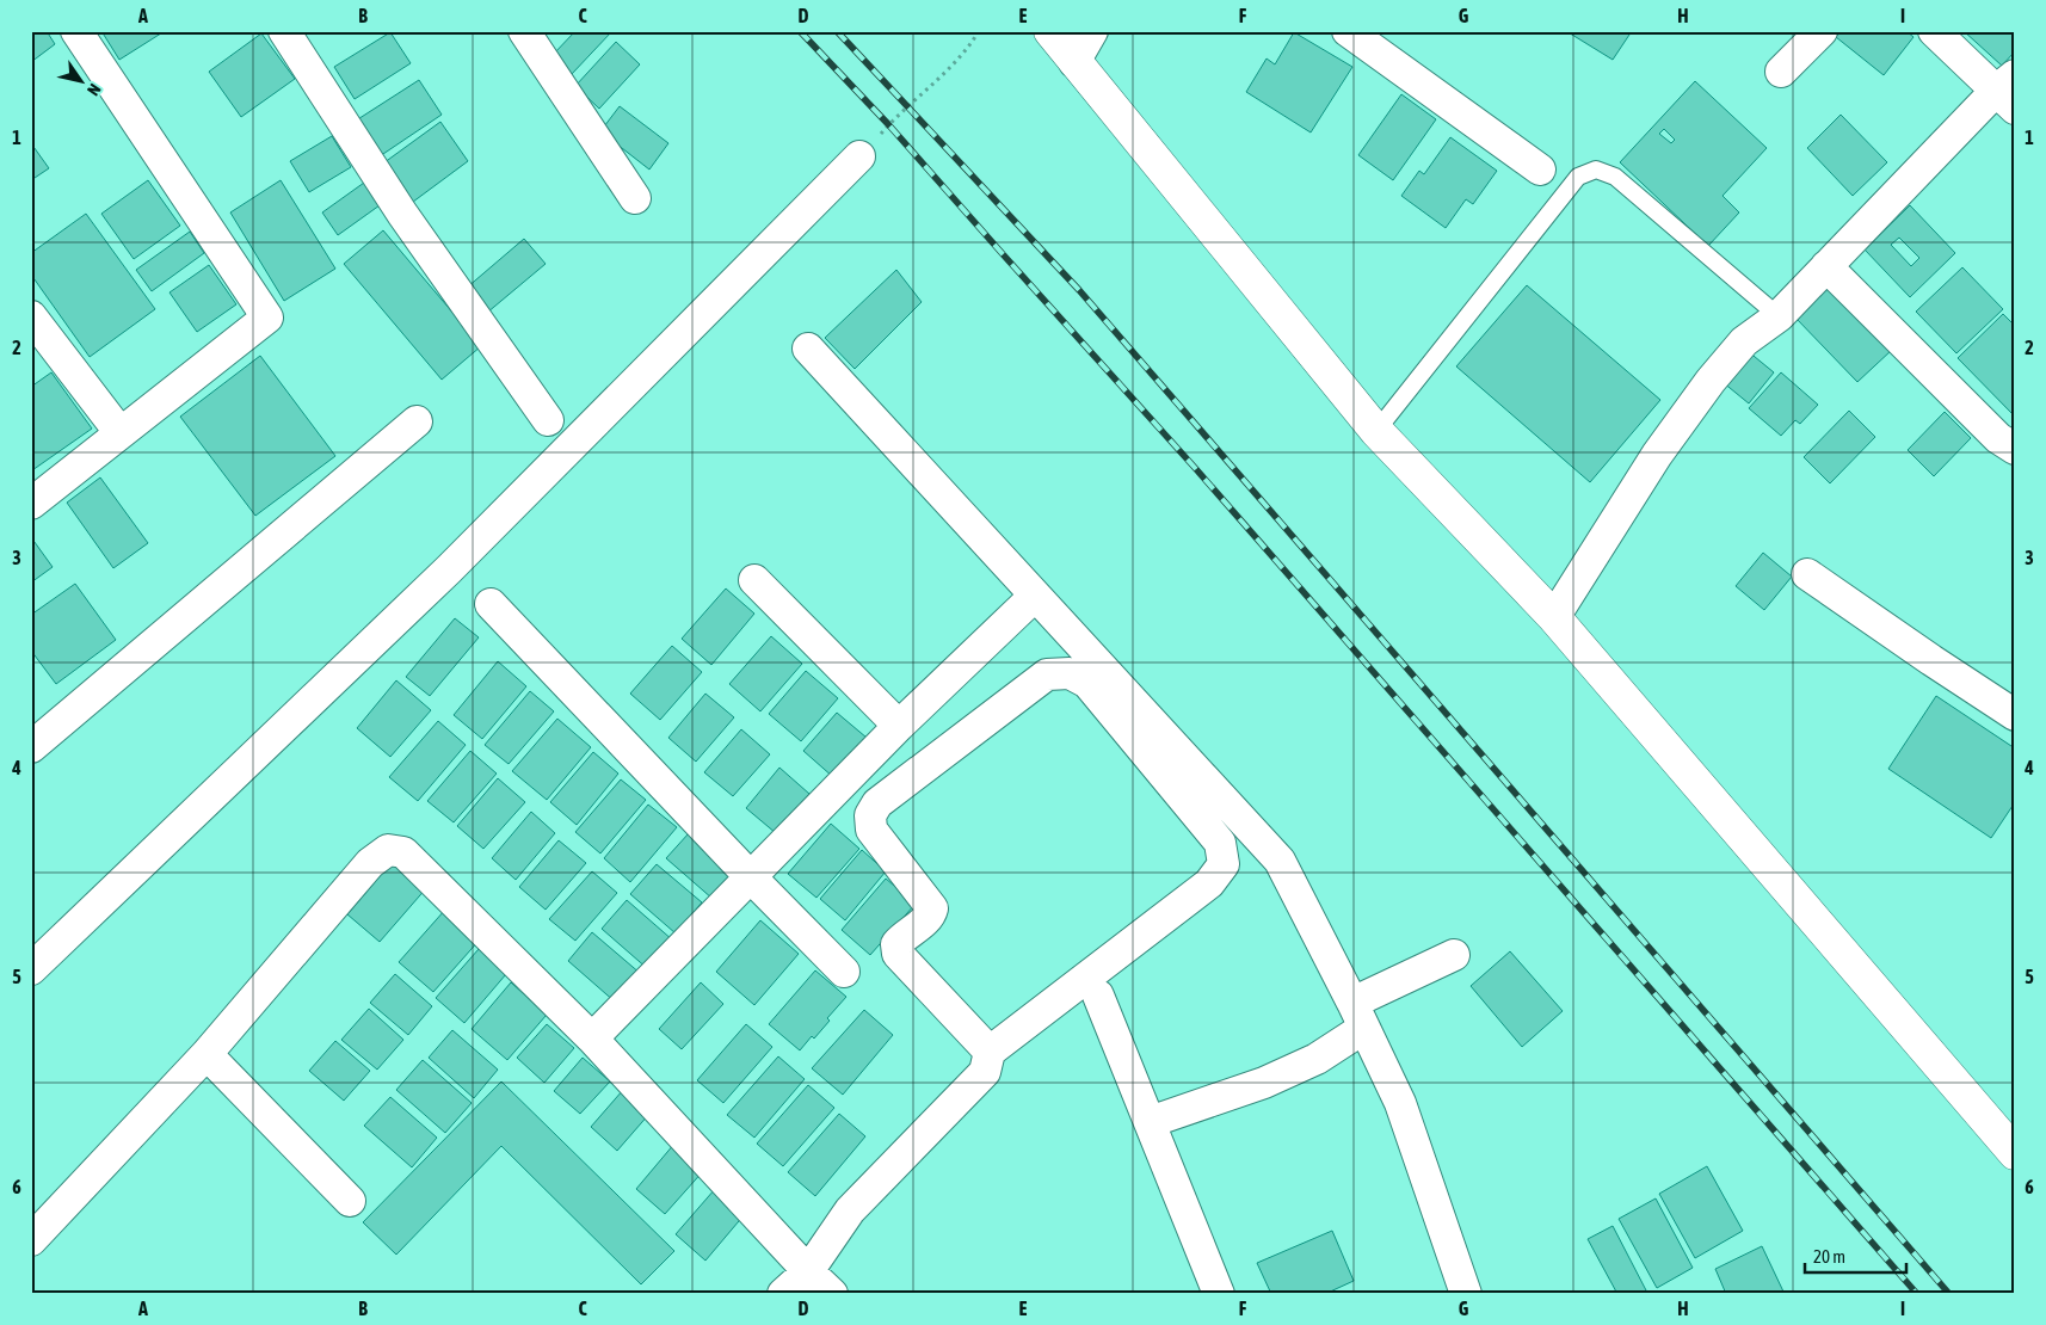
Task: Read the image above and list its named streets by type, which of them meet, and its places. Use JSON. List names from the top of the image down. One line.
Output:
{"scale_bar":"20 m","north":"bottom right","grid":{"columns":["A","B","C","D","E","F","G","H","I"],"rows":["1","2","3","4","5","6"]}}
